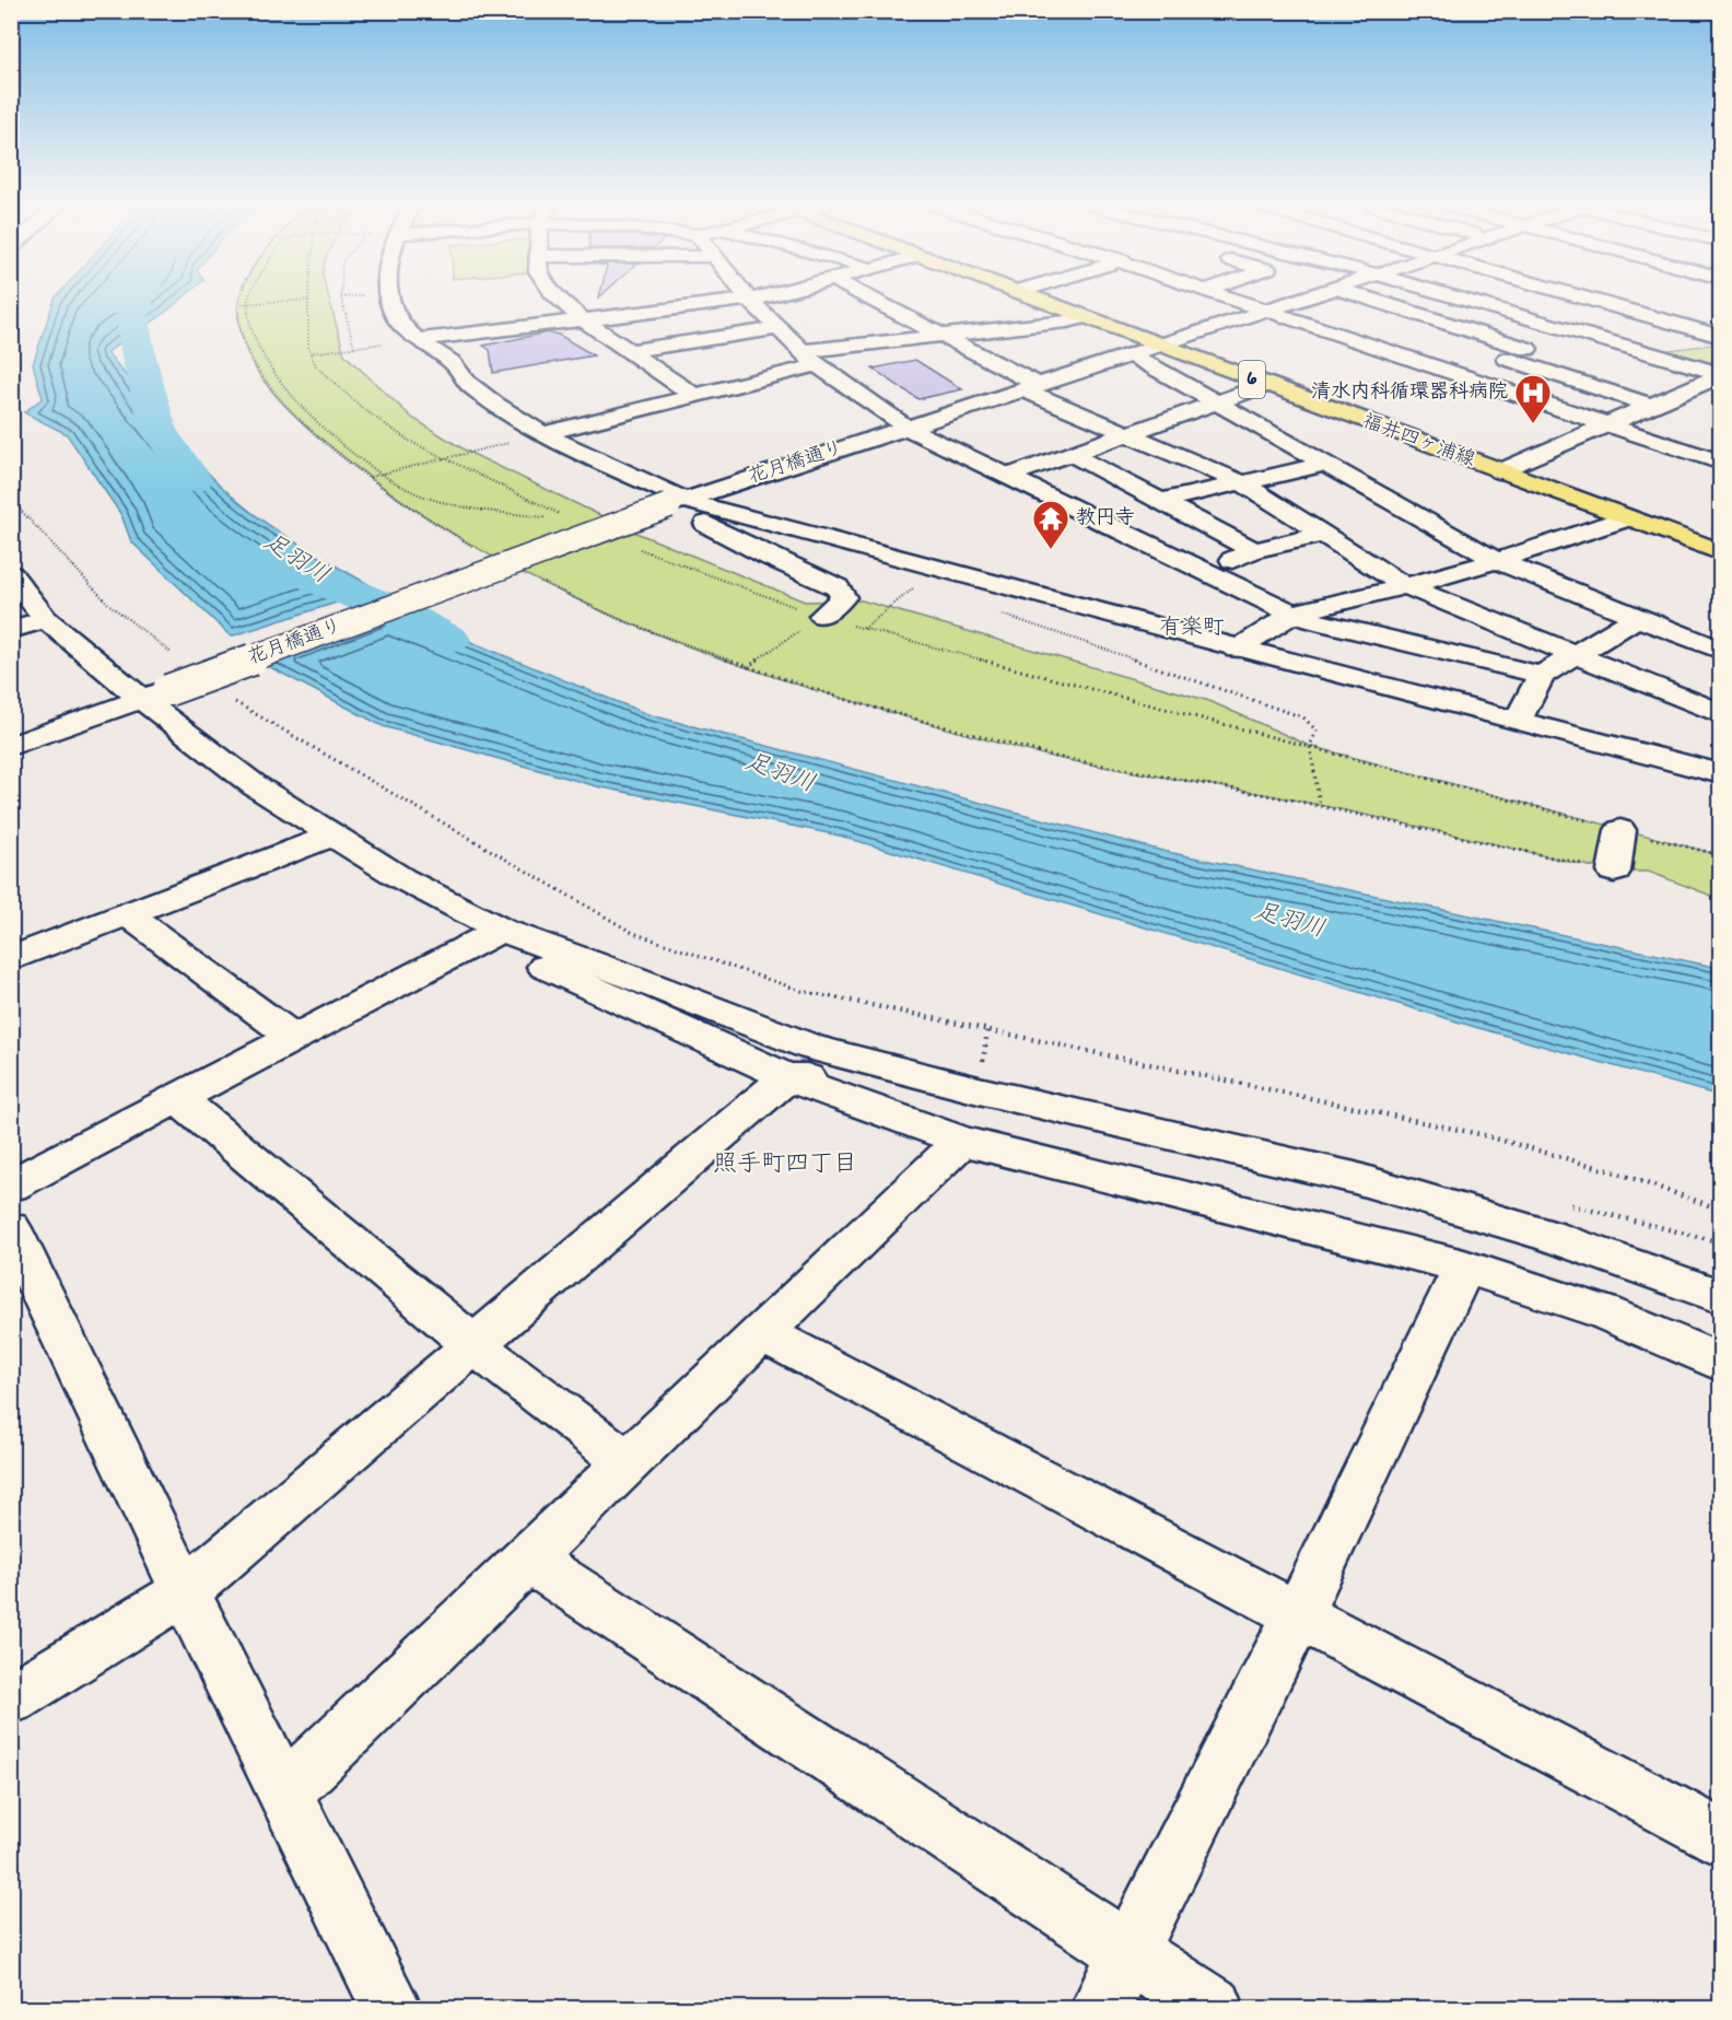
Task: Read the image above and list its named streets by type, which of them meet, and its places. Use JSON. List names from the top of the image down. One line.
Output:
{"streets":{"main road":["6","福井四ヶ浦線"],"street":["花月橋通り"]},"crossings":[["福井四ヶ浦線","花月橋通り"]],"districts":["有楽町","照手町四丁目"],"water":["足羽川"],"places":{"hospital":["清水内科循環器科病院"],"temple":["教円寺"]}}
